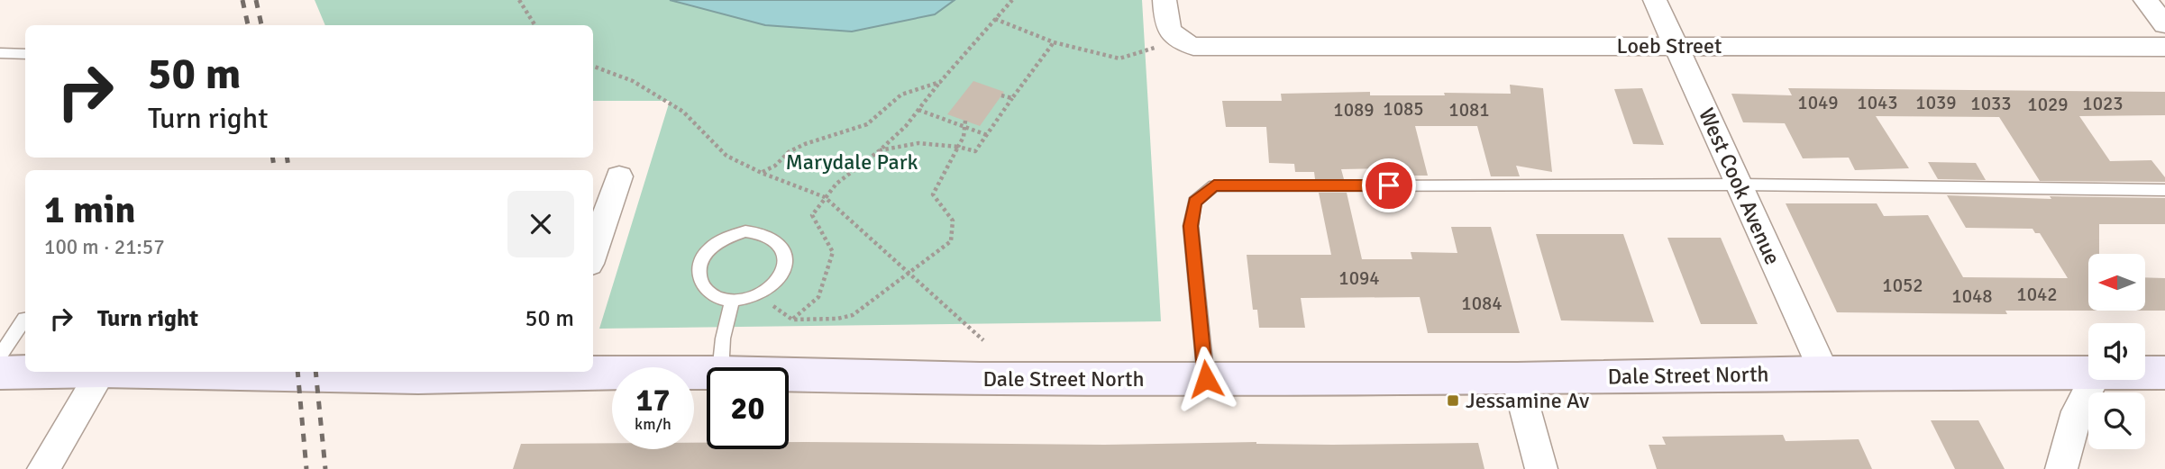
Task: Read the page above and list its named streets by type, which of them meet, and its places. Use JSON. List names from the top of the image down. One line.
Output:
{"streets":{"main road":["Dale Street North"],"street":["Loeb Street","West Cook Avenue"]},"crossings":[["Loeb Street","West Cook Avenue"],["West Cook Avenue","Dale Street North"]],"parks":["Marydale Park"],"places":{"transit":["Jessamine Av"]},"house_numbers":["1049","1043","1039","1033","1023","1029","1085","1089","1081","1094","1052","1042","1048","1084"],"north":"left","page":{"turn":["50 m","Turn right"],"heading":["1 min","100 m · 21:57"],"list":[{"name":"Turn right","value":"50 m"}],"speed":"17 km/h","limit":"20"}}
